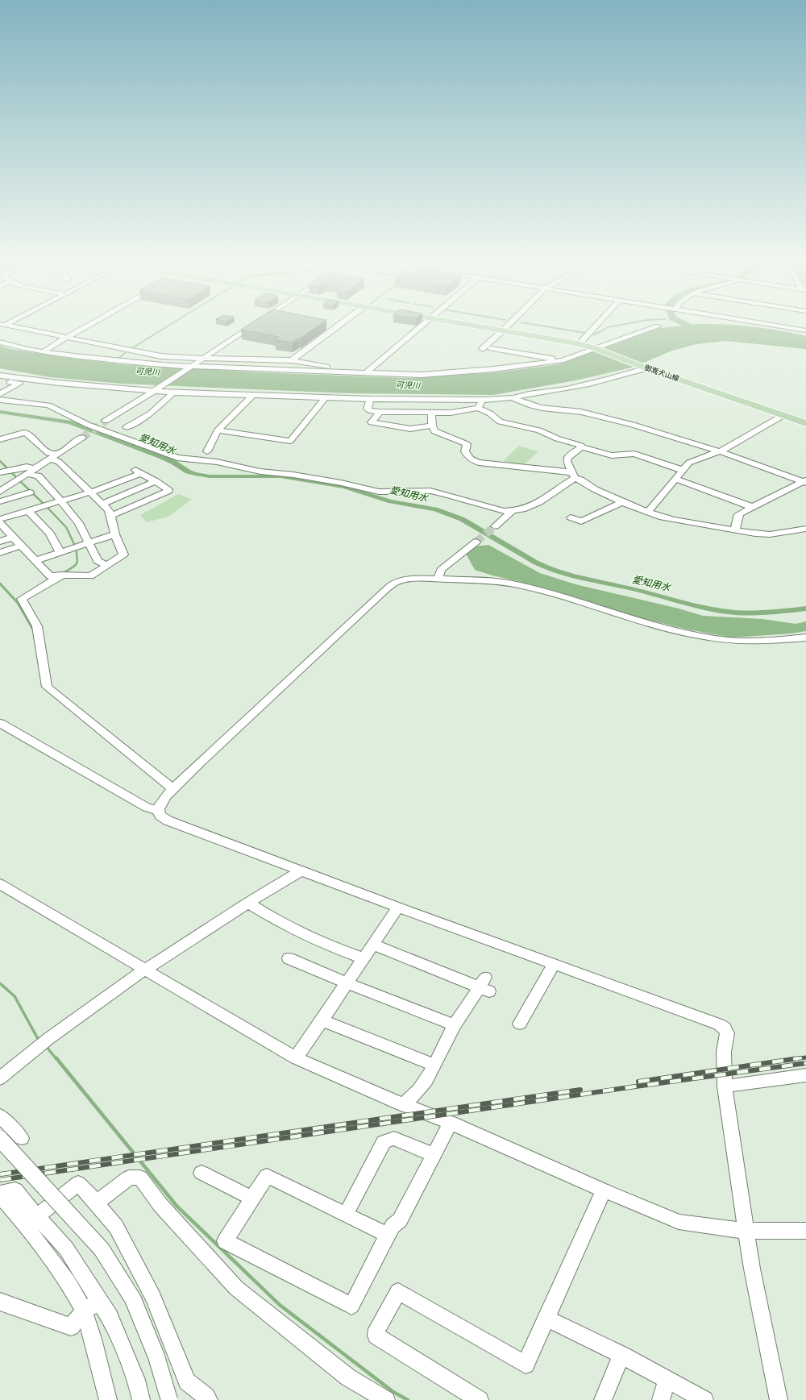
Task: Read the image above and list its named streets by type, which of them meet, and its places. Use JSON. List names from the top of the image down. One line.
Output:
{"streets":{"main road":["御嵩犬山線"]},"water":["可児川","愛知用水"]}
